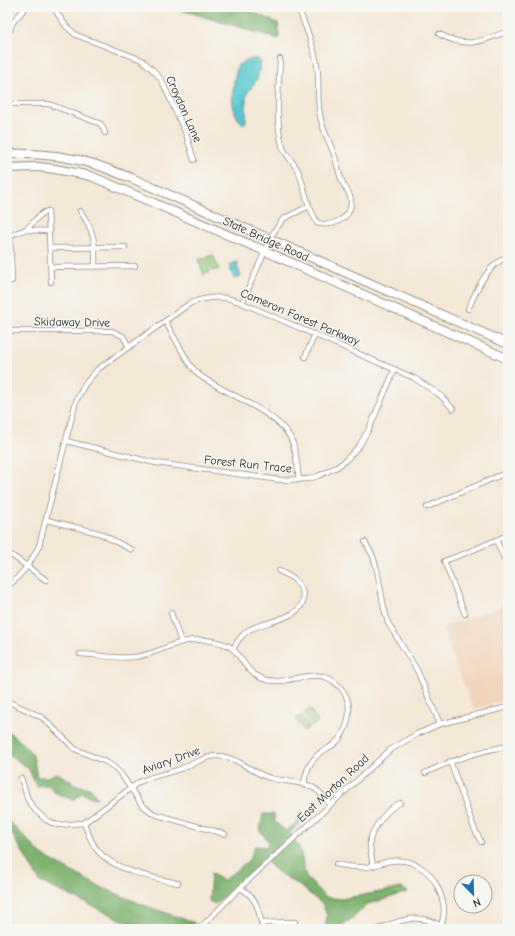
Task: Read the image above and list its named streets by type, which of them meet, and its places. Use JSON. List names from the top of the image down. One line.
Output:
{"streets":{"highway":["State Bridge Road"],"street":["Croydon Lane","Cameron Forest Parkway","Skidaway Drive","Forest Run Trace","Aviary Drive","East Morton Road"]},"crossings":[["Cameron Forest Parkway","Skidaway Drive"],["Cameron Forest Parkway","Forest Run Trace"],["Aviary Drive","East Morton Road"]],"north":"bottom right"}
